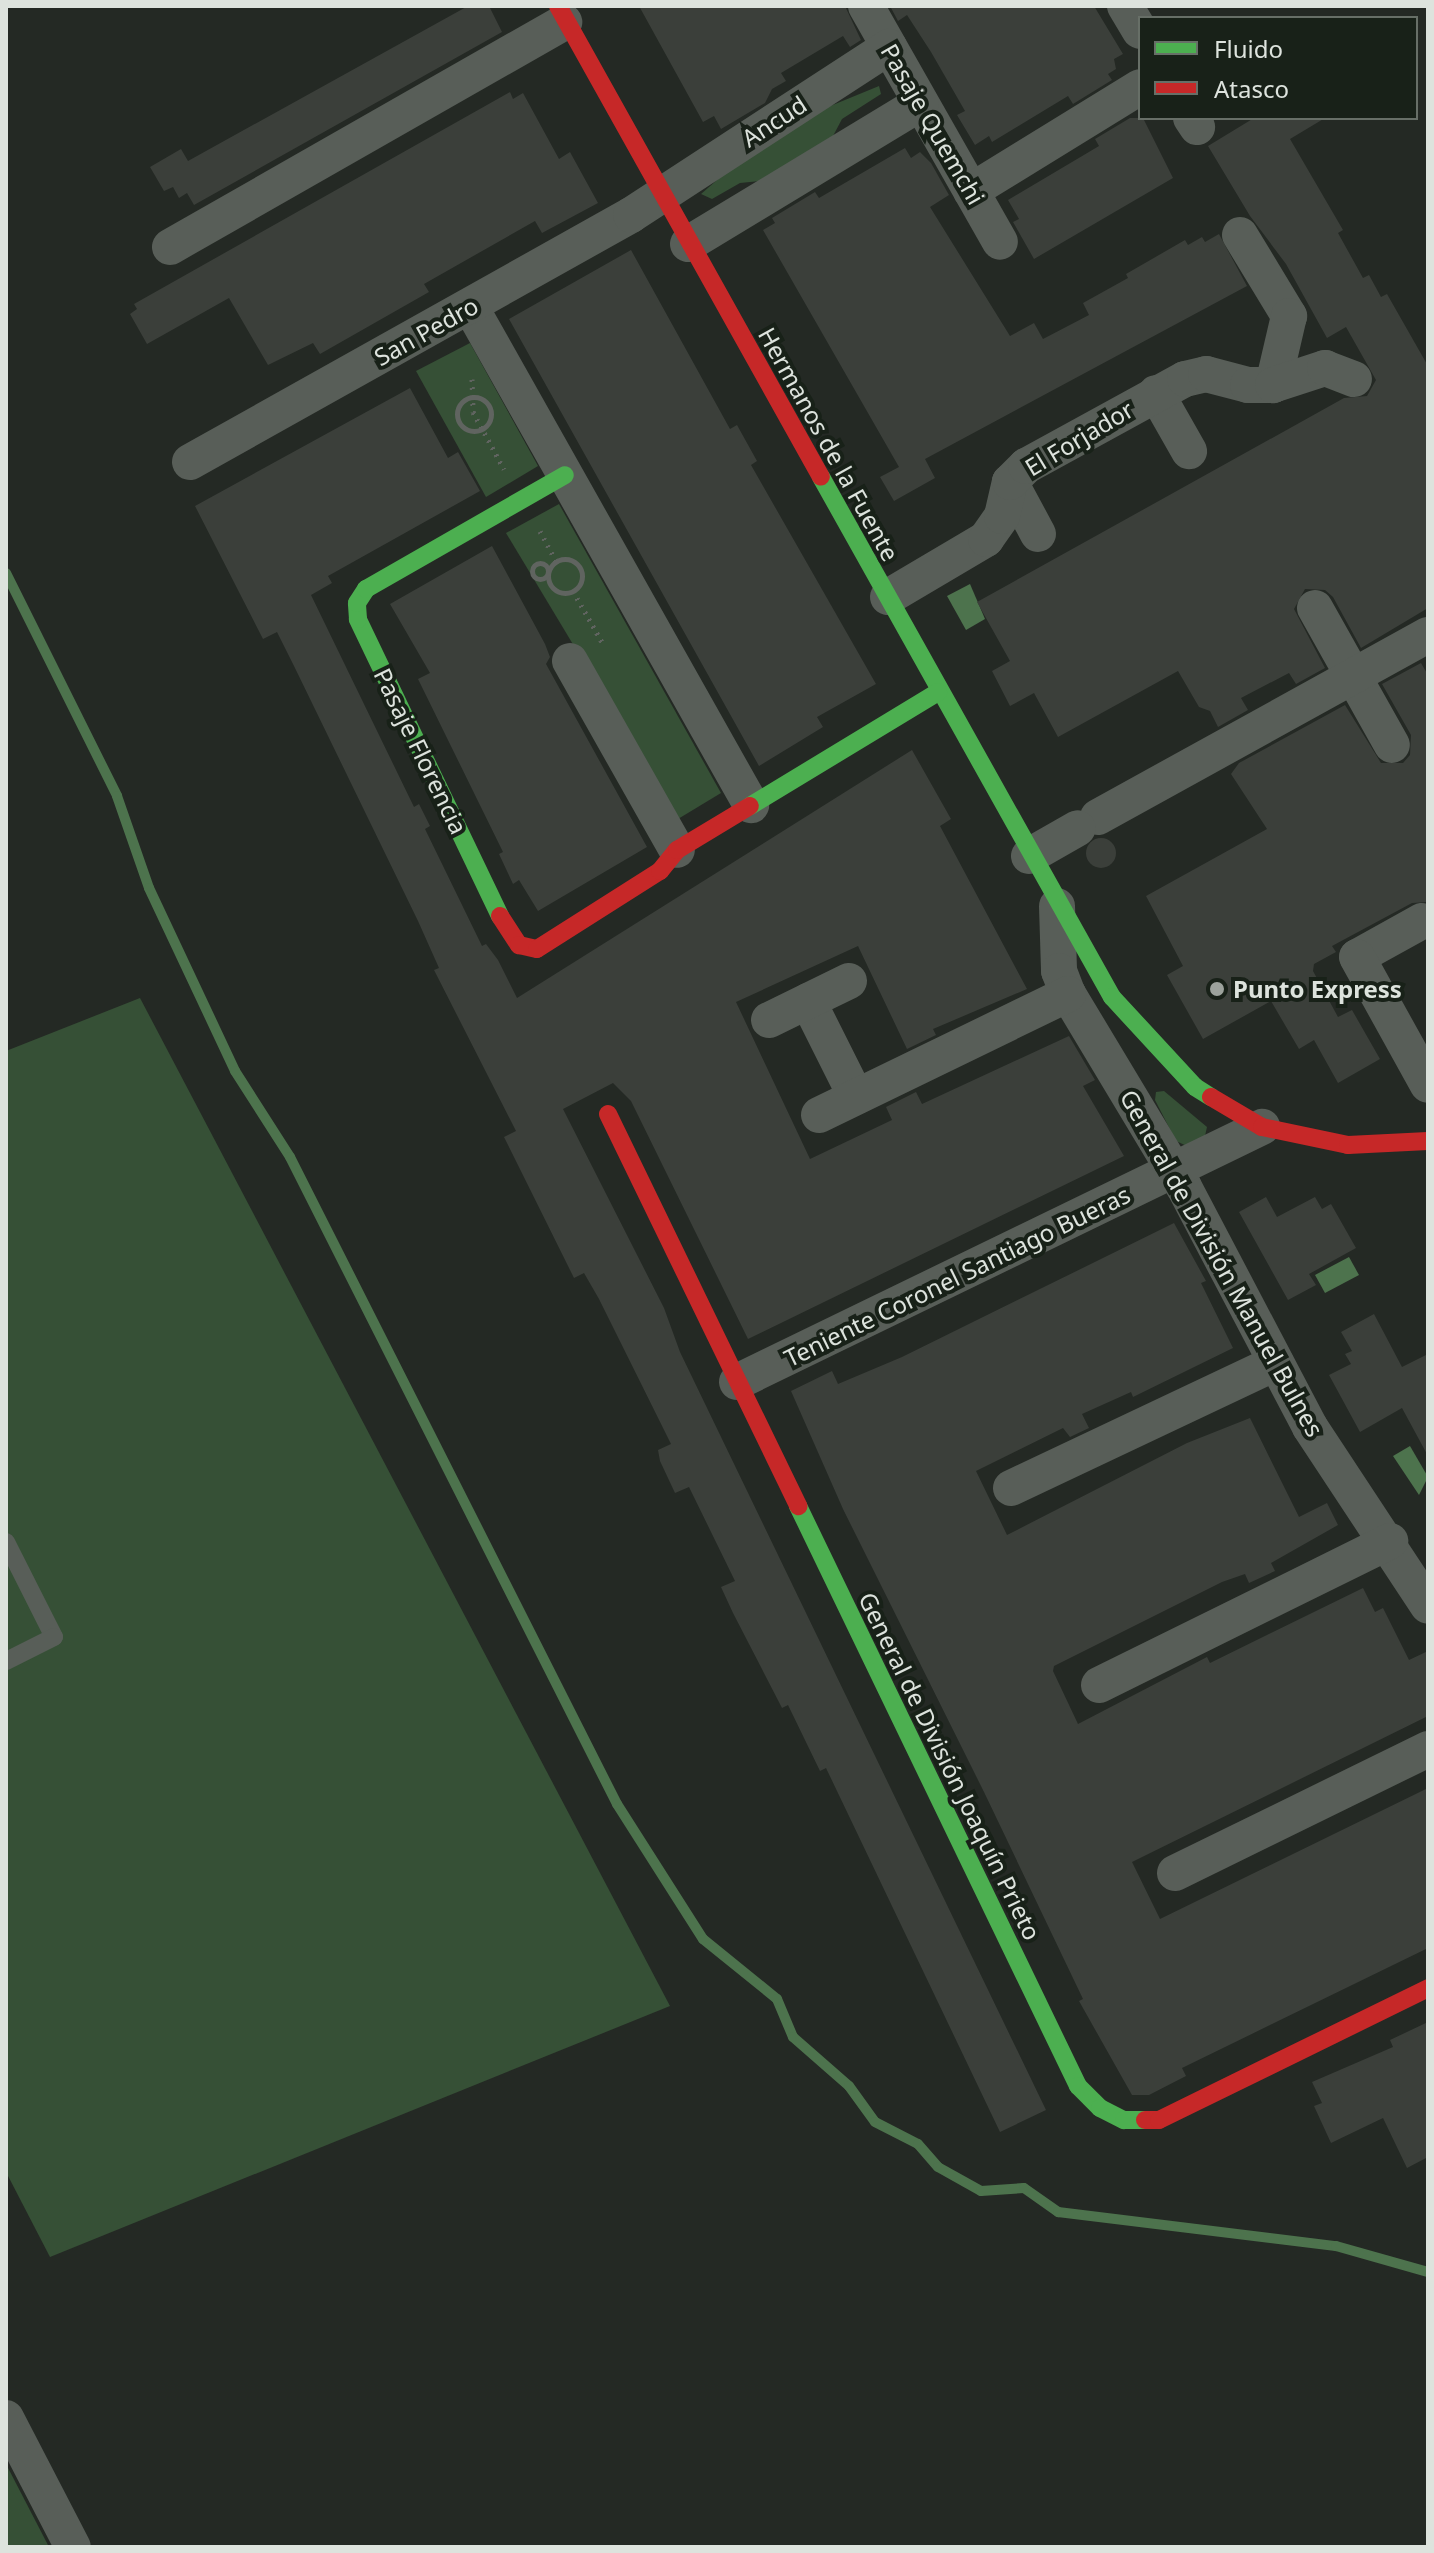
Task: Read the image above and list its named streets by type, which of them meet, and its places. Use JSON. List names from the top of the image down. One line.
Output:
{"streets":{"street":["Ancud","Pasaje Quemchi","San Pedro","El Forjador","Hermanos de la Fuente","Pasaje Florencia","General de División Manuel Bulnes","Teniente Coronel Santiago Bueras","General de División Joaquín Prieto"]},"crossings":[["Ancud","Pasaje Quemchi"],["Ancud","San Pedro"],["Ancud","Hermanos de la Fuente"],["San Pedro","Hermanos de la Fuente"],["El Forjador","Hermanos de la Fuente"],["Hermanos de la Fuente","Pasaje Florencia"],["Hermanos de la Fuente","General de División Manuel Bulnes"],["Hermanos de la Fuente","Teniente Coronel Santiago Bueras"],["General de División Manuel Bulnes","Teniente Coronel Santiago Bueras"],["Teniente Coronel Santiago Bueras","General de División Joaquín Prieto"]],"places":["Punto Express"],"legend":["Fluido","Atasco"]}
